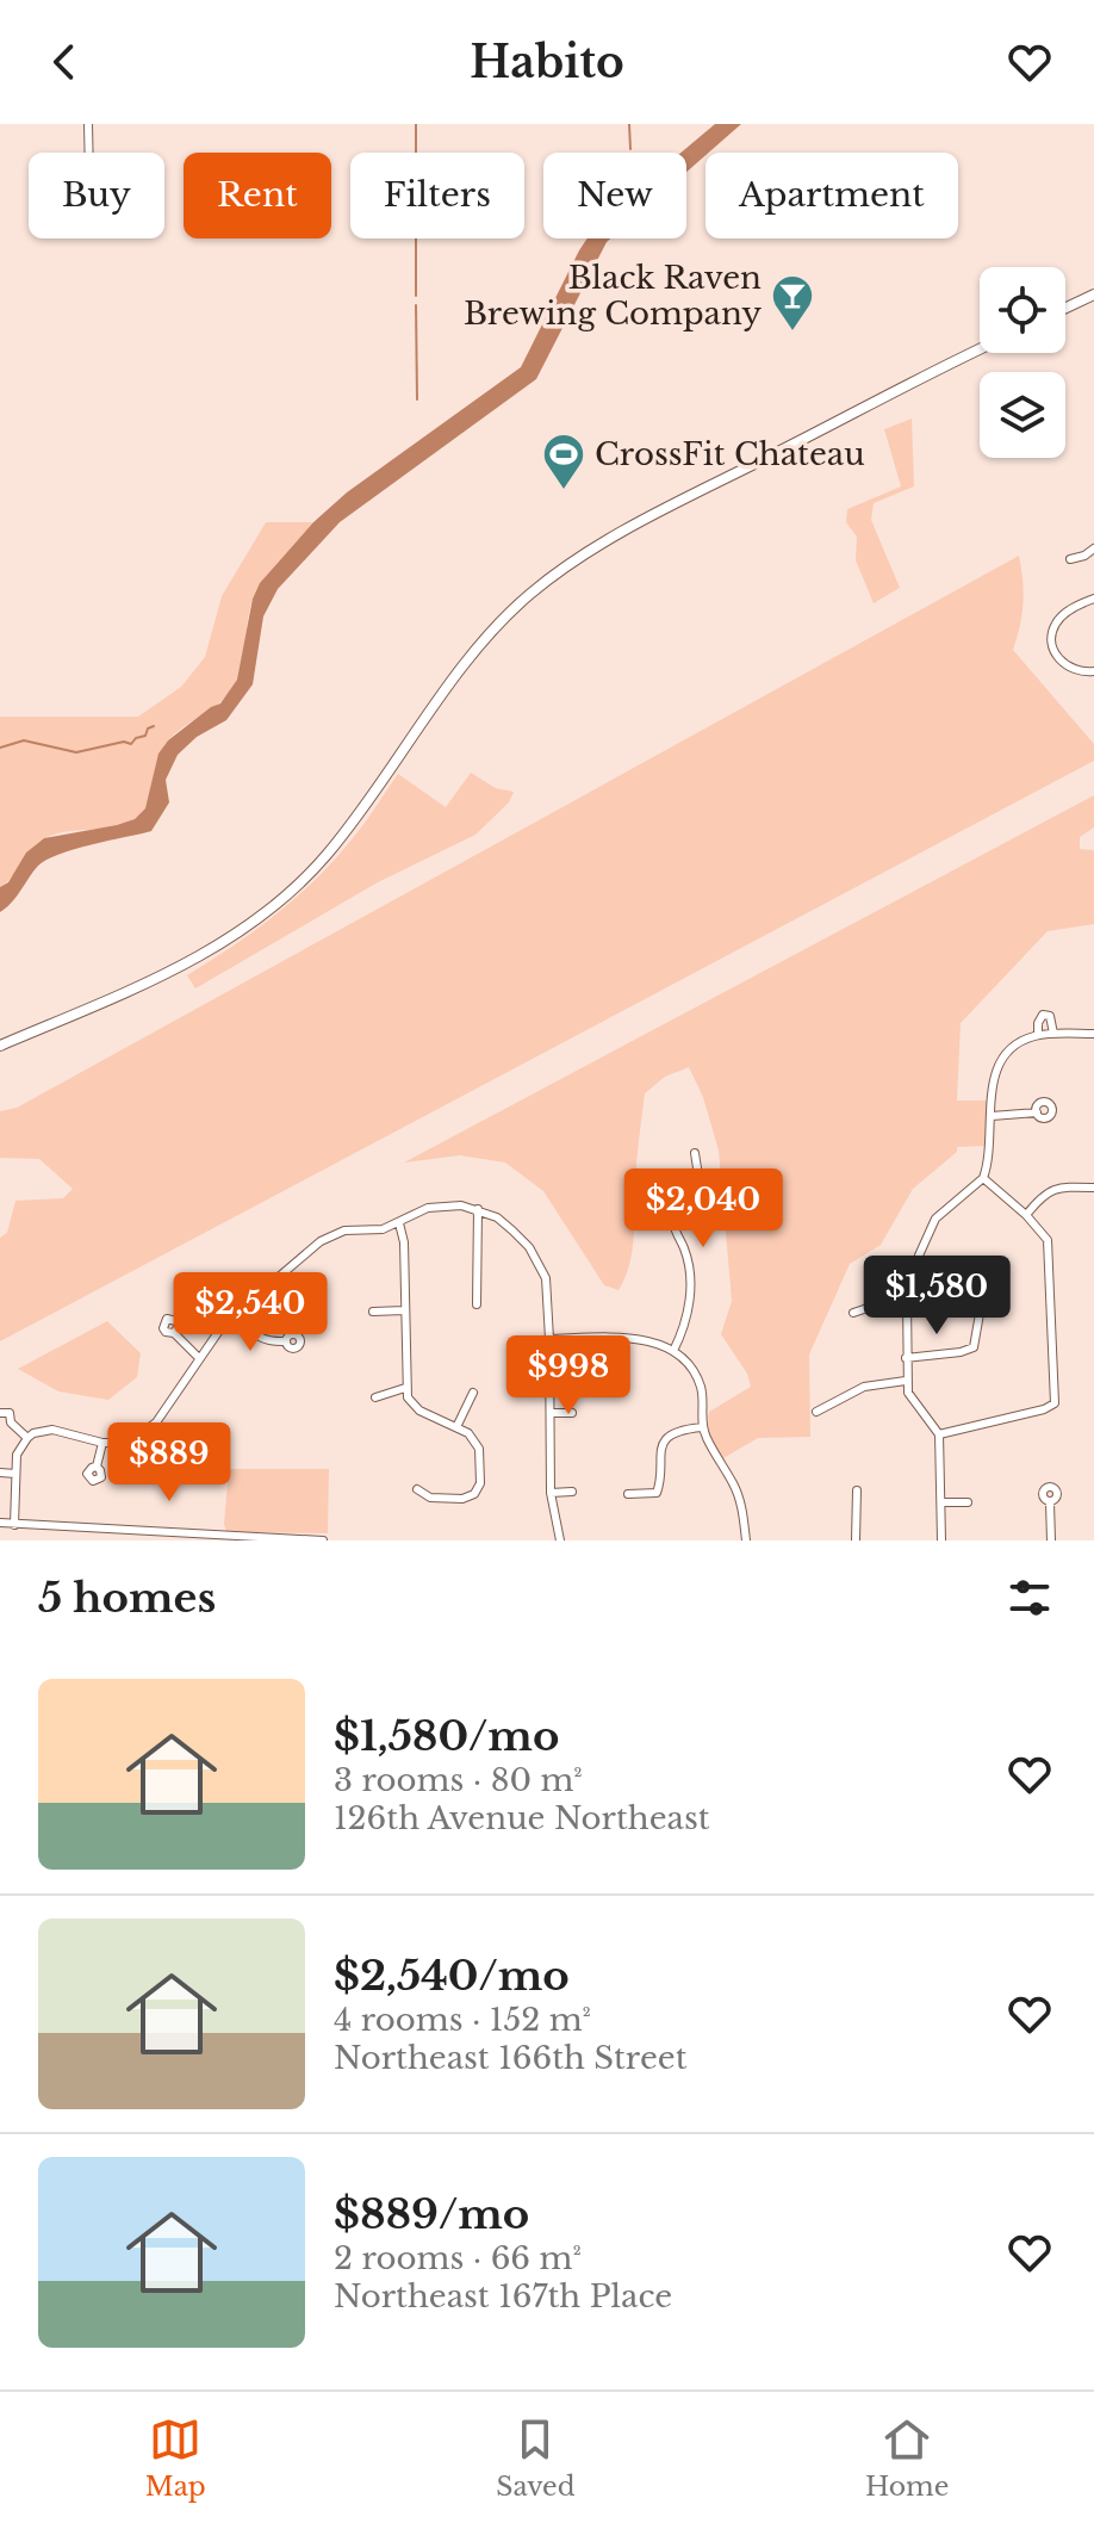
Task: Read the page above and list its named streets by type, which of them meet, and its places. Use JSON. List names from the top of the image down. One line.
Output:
{"places":{"bar":["Black Raven Brewing Company"],"sports":["CrossFit Chateau"]},"page":{"header":"Habito","chip":["Buy","Rent","Filters","New","Apartment"],"price":["$2,040","$1,580","$2,540","$998","$889"],"heading":"5 homes","list":[{"name":"$1,580/mo","note":"3 rooms · 80 m² · 126th Avenue Northeast"},{"name":"$2,540/mo","note":"4 rooms · 152 m² · Northeast 166th Street"},{"name":"$889/mo","note":"2 rooms · 66 m² · Northeast 167th Place"}],"tabs":["Map","Saved","Home"]}}
